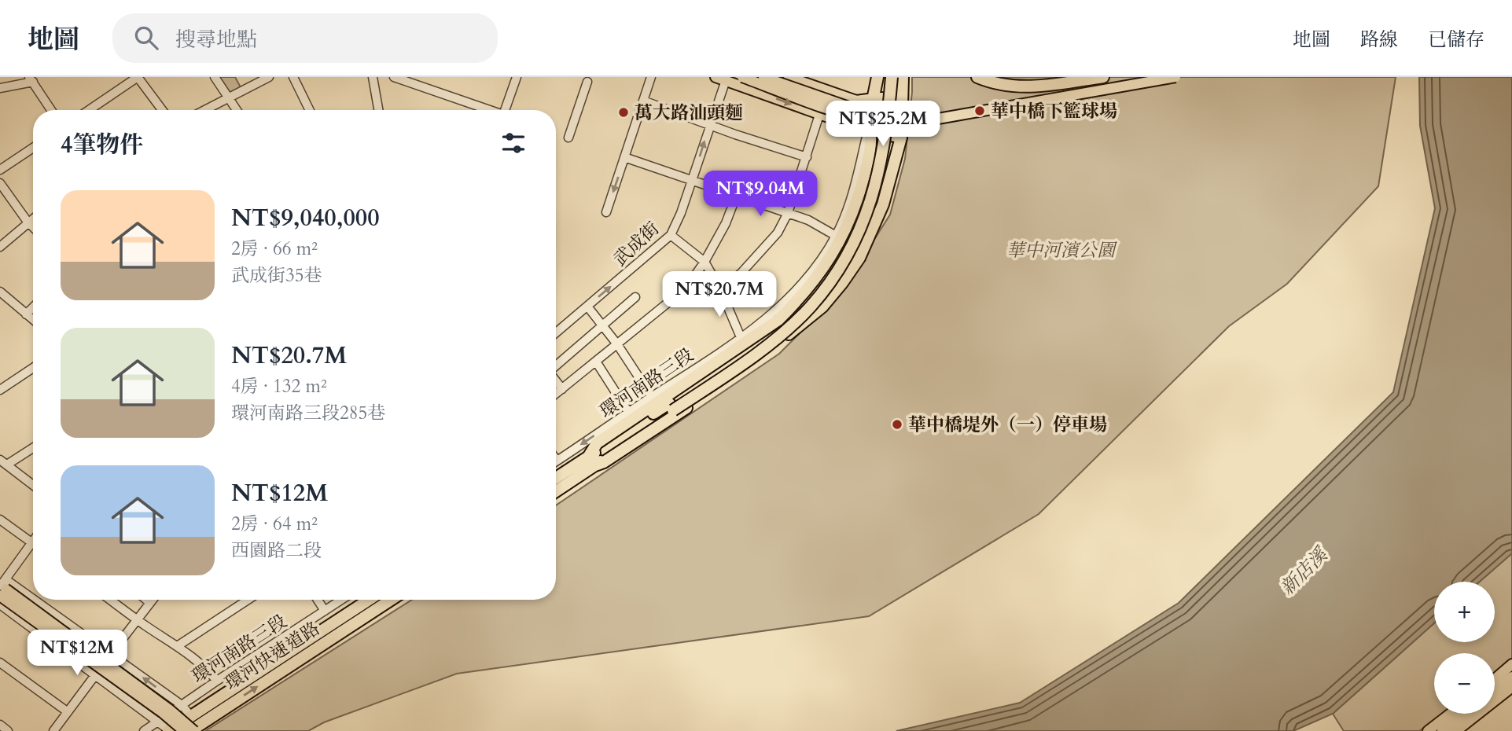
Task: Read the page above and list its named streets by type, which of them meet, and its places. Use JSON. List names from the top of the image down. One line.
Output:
{"streets":{"highway":["環河快速道路"],"street":["武成街","環河南路三段"]},"water":["新店溪"],"parks":["華中河濱公園"],"places":["華中橋下籃球場","萬大路汕頭麵","華中橋堤外（一）停車場"],"page":{"header":"地圖","search":"搜尋地點","nav":["地圖","路線","已儲存"],"price":["NT$25.2M","NT$9.04M","NT$20.7M","NT$12M"],"heading":"4筆物件","list":[{"name":"NT$9,040,000","note":"2房 · 66 m² · 武成街35巷"},{"name":"NT$20.7M","note":"4房 · 132 m² · 環河南路三段285巷"},{"name":"NT$12M","note":"2房 · 64 m² · 西園路二段"}],"map_buttons":["+","−"]}}
